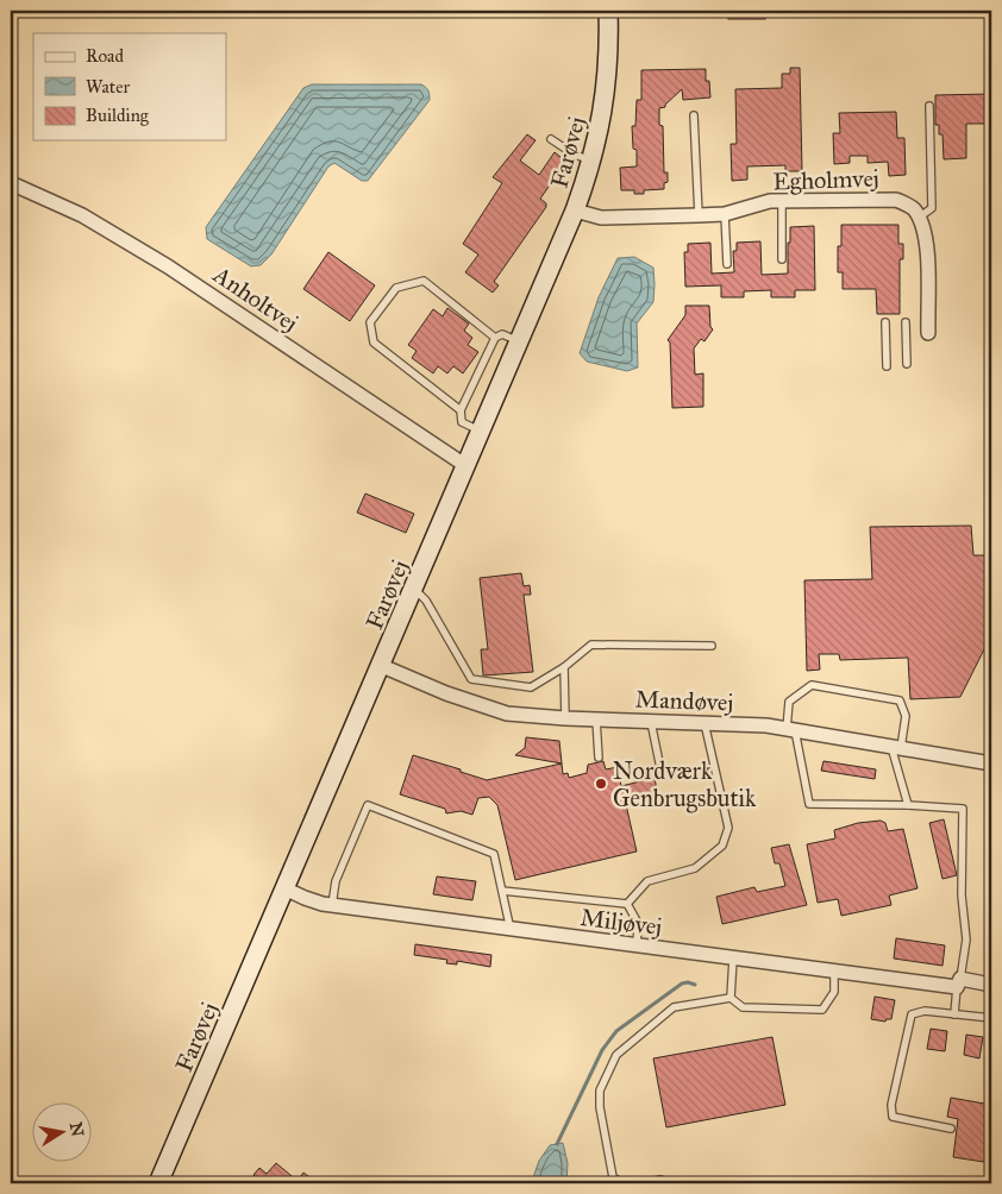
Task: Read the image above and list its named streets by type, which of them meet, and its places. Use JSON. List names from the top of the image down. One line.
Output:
{"streets":{"street":["Farøvej","Egholmvej","Anholtvej","Mandøvej","Miljøvej"]},"crossings":[["Farøvej","Egholmvej"],["Farøvej","Anholtvej"],["Farøvej","Mandøvej"],["Farøvej","Miljøvej"]],"places":["Nordværk Genbrugsbutik"],"legend":["Road","Water","Building"],"north":"right"}
